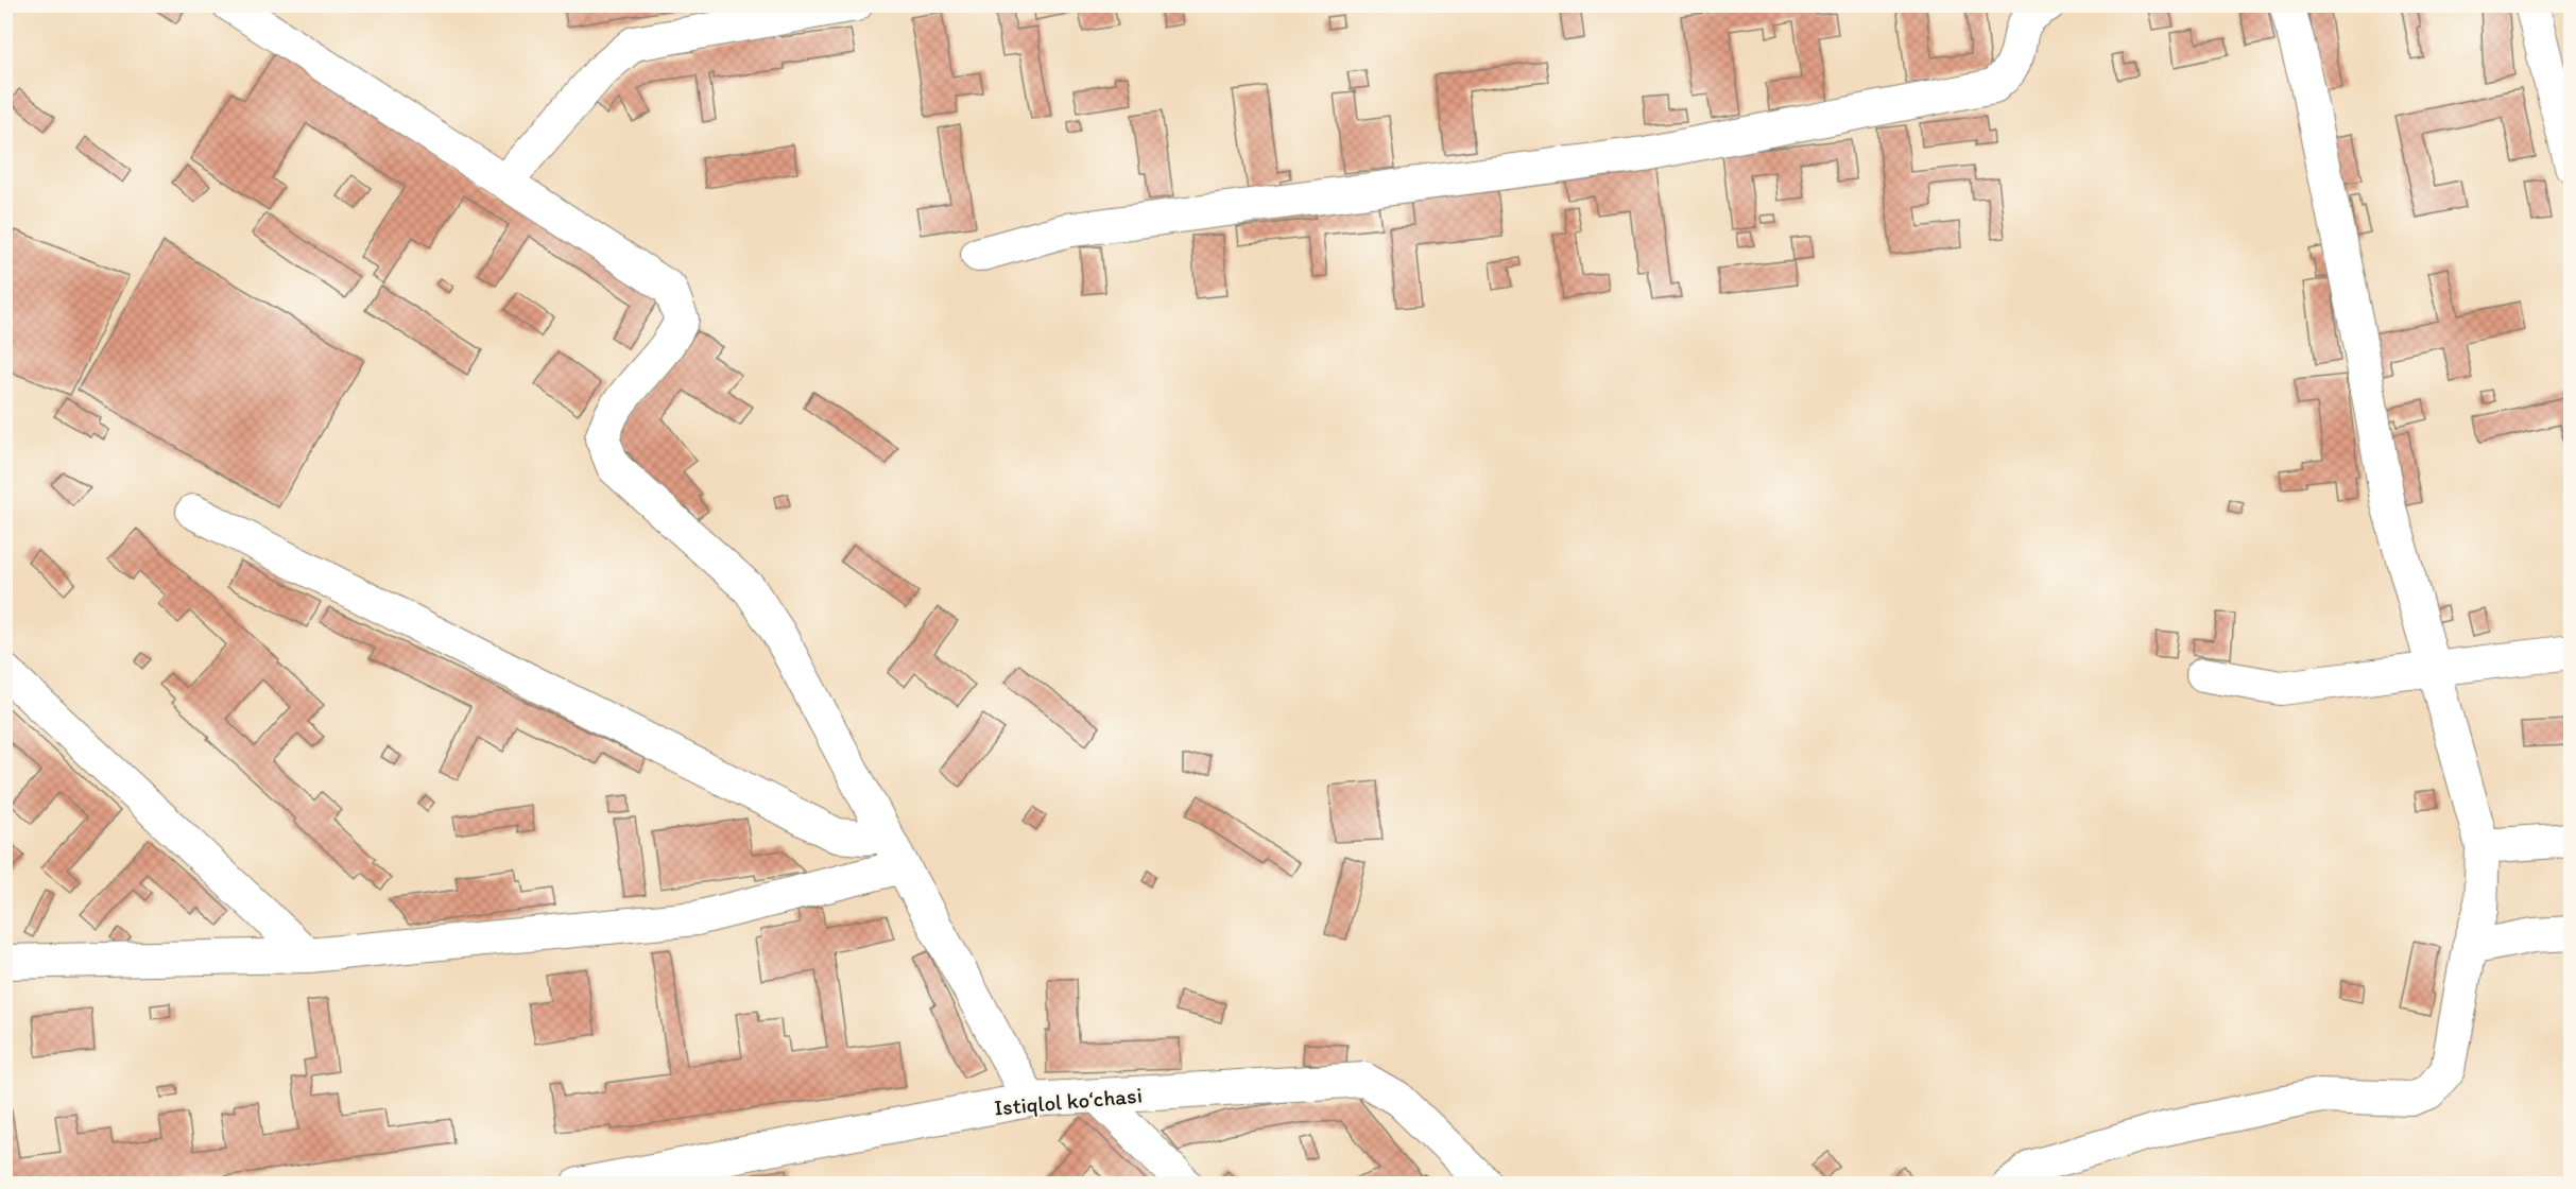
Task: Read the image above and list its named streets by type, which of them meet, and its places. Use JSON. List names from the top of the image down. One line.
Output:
{"streets":{"street":["Istiqlol koʻchasi"]}}
